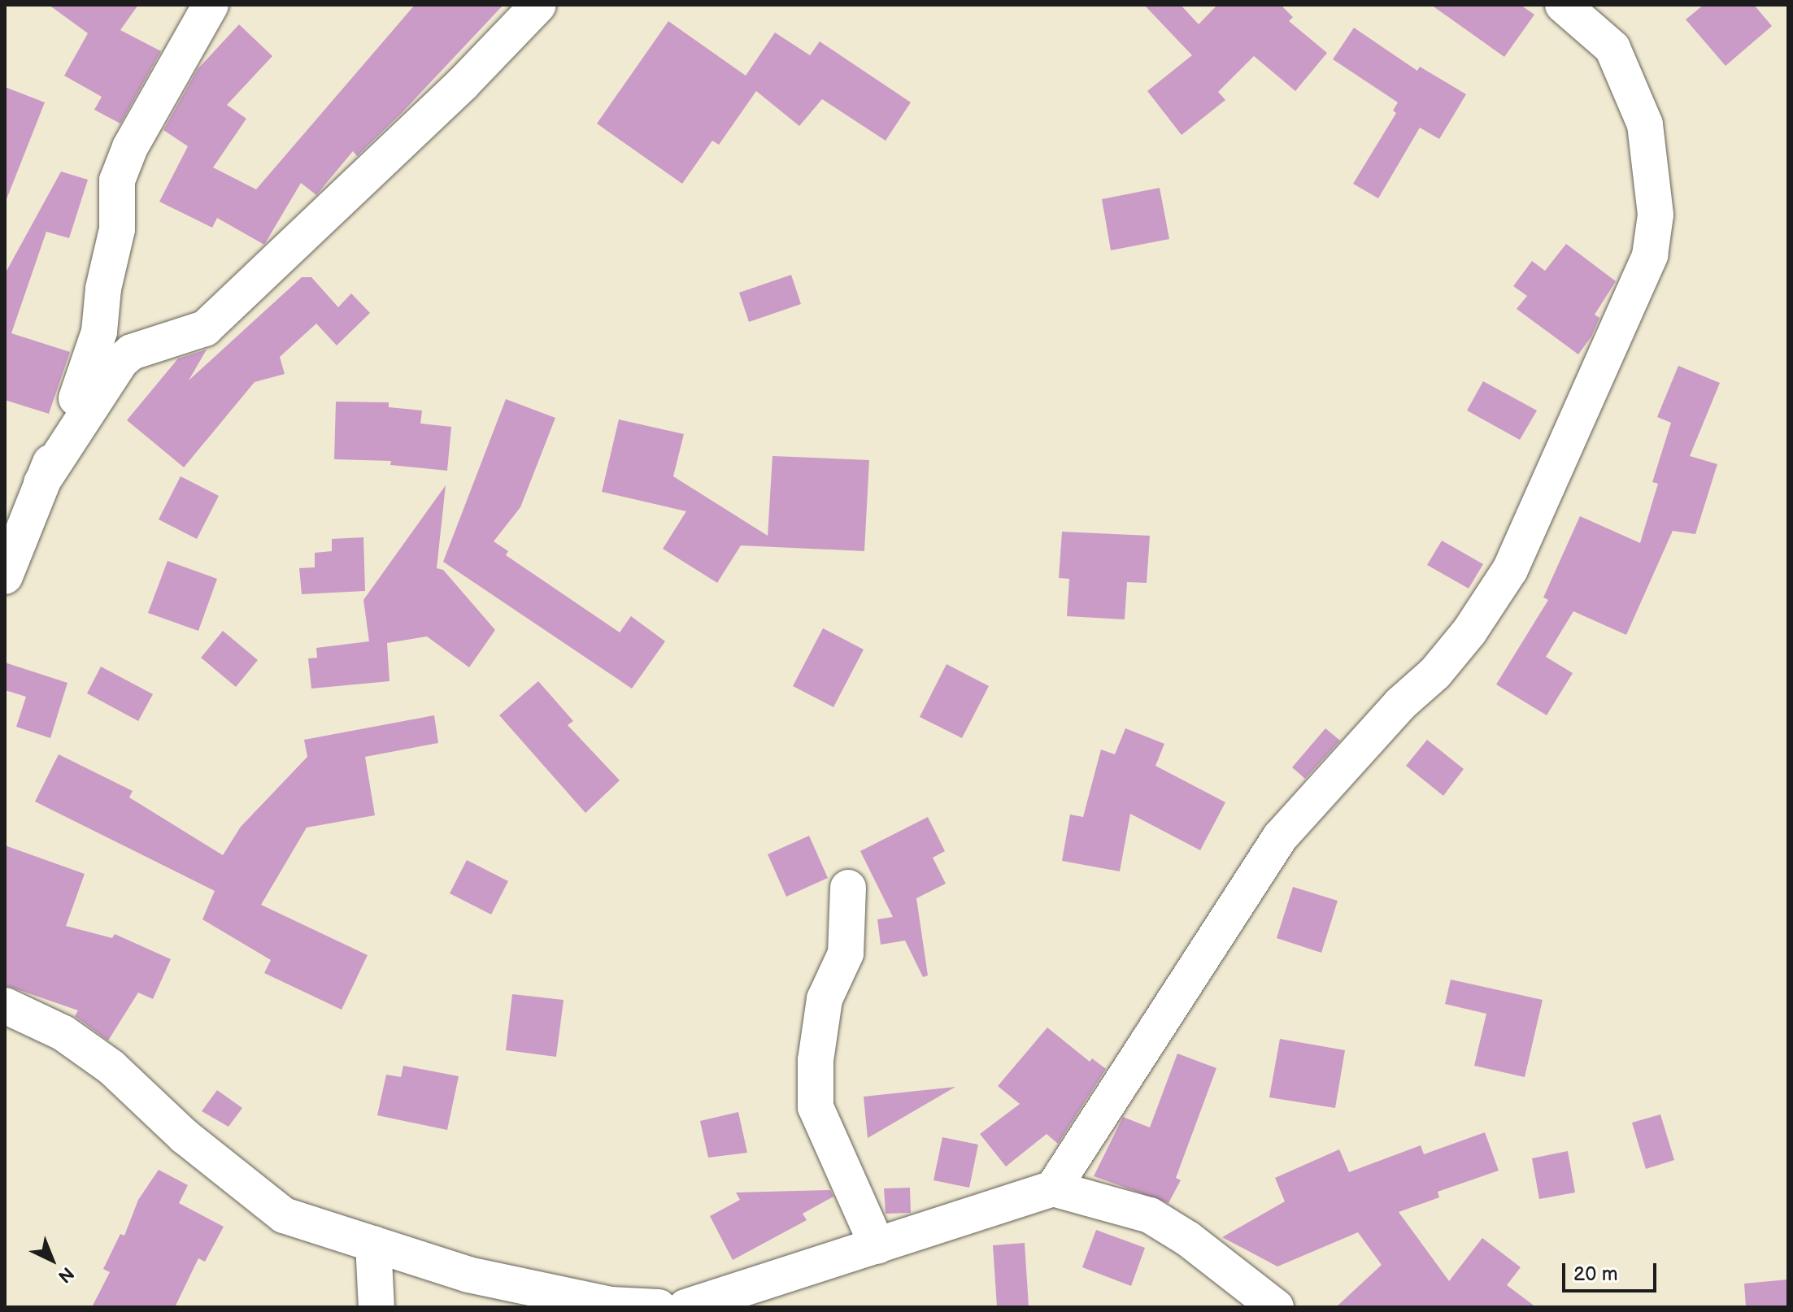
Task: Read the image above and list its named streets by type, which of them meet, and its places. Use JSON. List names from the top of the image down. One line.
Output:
{"scale_bar":"20 m","north":"bottom right"}
